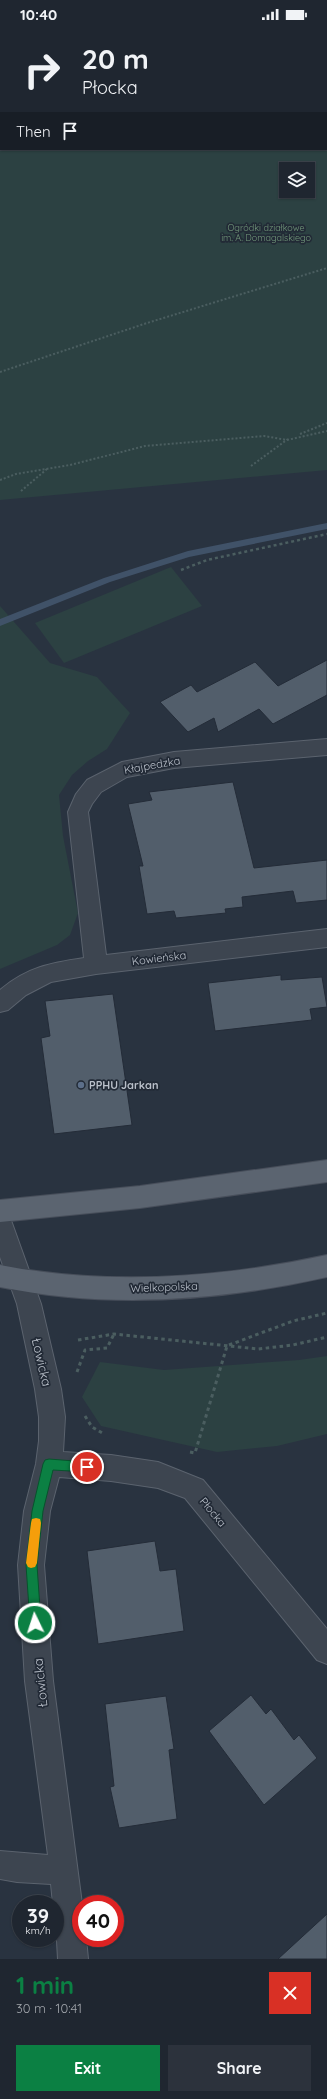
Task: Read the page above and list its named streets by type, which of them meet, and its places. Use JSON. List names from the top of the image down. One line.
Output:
{"streets":{"main road":["Wielkopolska"],"street":["Kłajpedzka","Kowieńska","Łowicka","Płocka"]},"crossings":[["Kłajpedzka","Kowieńska"],["Wielkopolska","Łowicka"],["Łowicka","Płocka"]],"parks":["Ogródki działkowe im. A. Domagalskiego"],"places":["PPHU Jarkan"],"page":{"status":"10:40","turn":["20 m","Płocka"],"then":"Then","speed":"39 km/h","limit":"40","heading":["1 min","30 m · 10:41"],"buttons":["Exit","Share"]}}
